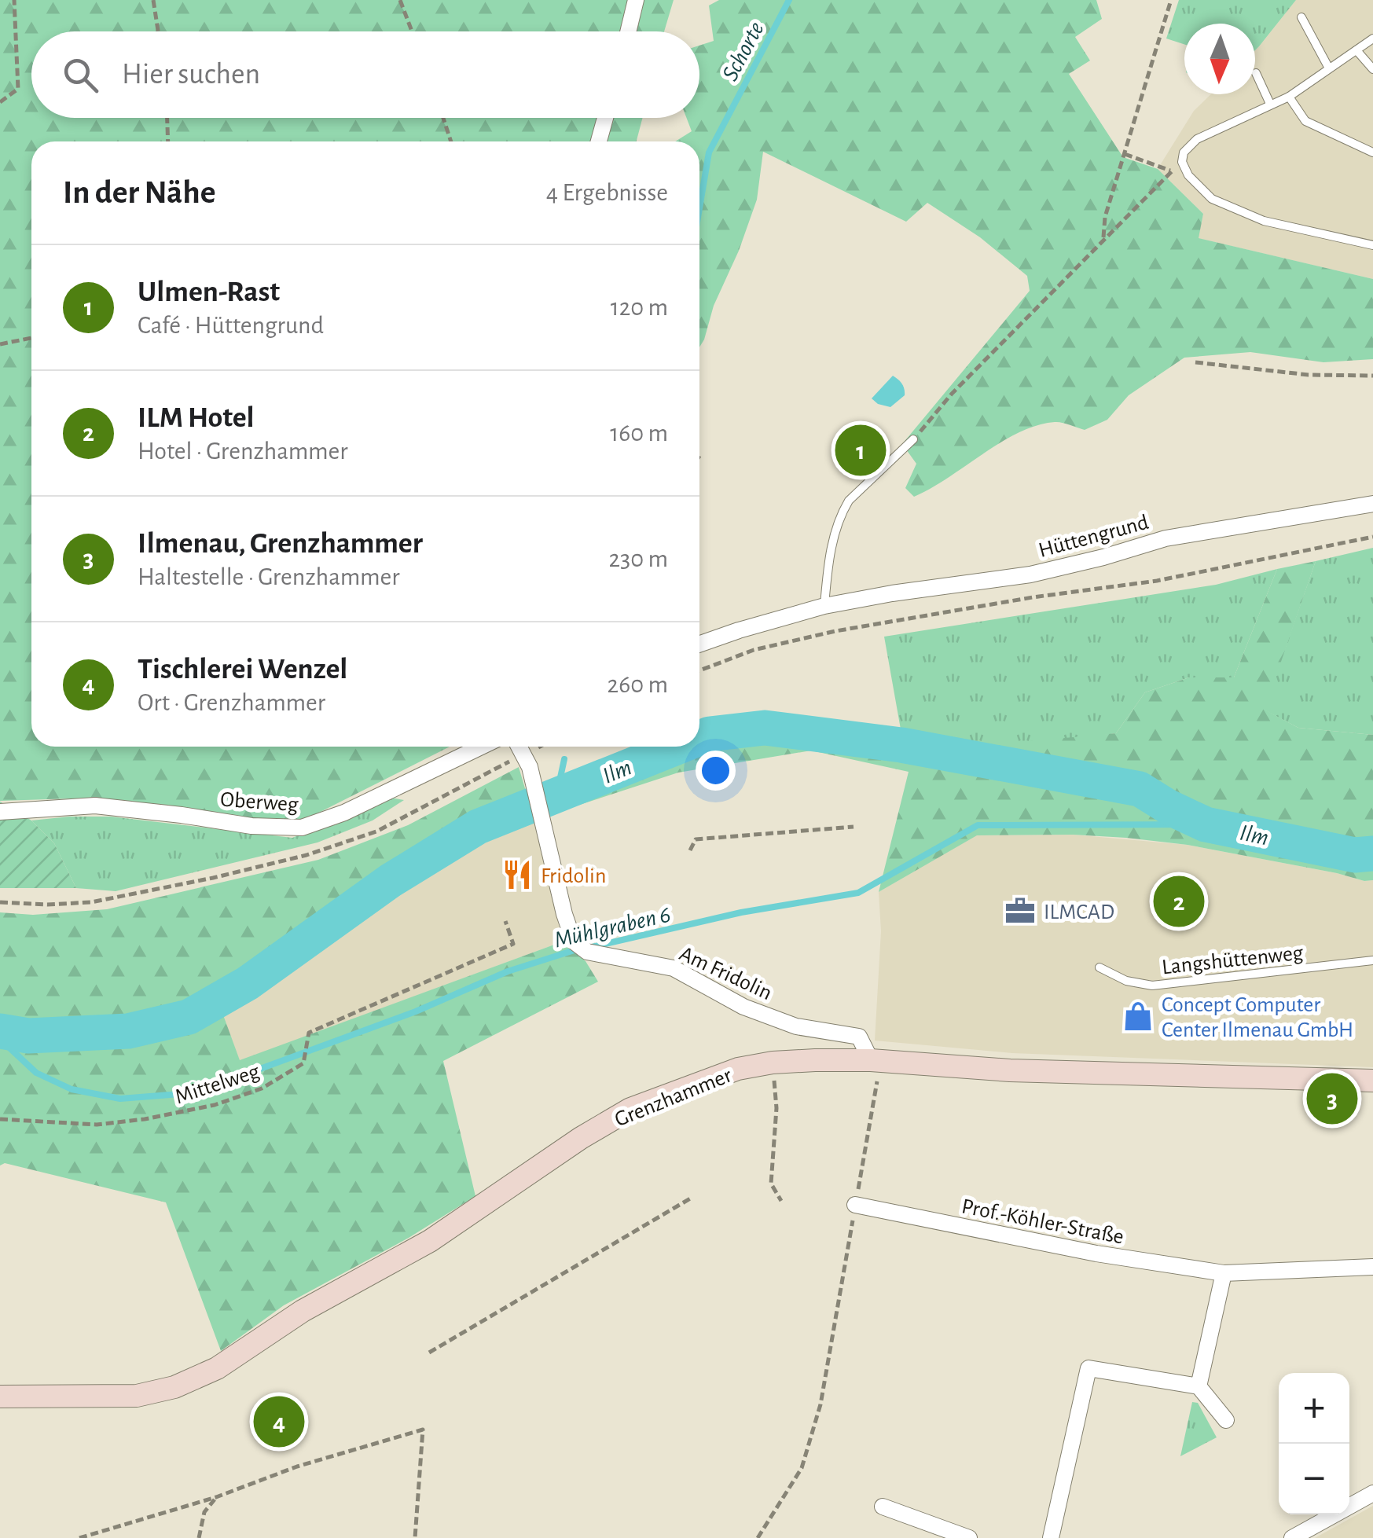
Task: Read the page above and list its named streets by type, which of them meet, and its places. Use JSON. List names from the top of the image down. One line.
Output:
{"streets":{"main road":["Grenzhammer"],"street":["Hüttengrund","Oberweg","Am Fridolin","Prof.-Köhler-Straße"],"lane":["Langshüttenweg"],"path":["Mittelweg"]},"crossings":[["Am Fridolin","Grenzhammer"]],"water":["Schorte","Ilm","Mühlgraben 6"],"places":{"restaurant":["Fridolin"],"office":["ILMCAD"],"shop":["Concept Computer Center Ilmenau GmbH"]},"north":"bottom","page":{"search":"Hier suchen","heading":["In der Nähe","4 Ergebnisse"],"list":[{"mark":"1","name":"Ulmen-Rast","note":"Café · Hüttengrund","value":"120 m"},{"mark":"2","name":"ILM Hotel","note":"Hotel · Grenzhammer","value":"160 m"},{"mark":"3","name":"Ilmenau, Grenzhammer","note":"Haltestelle · Grenzhammer","value":"230 m"},{"mark":"4","name":"Tischlerei Wenzel","note":"Ort · Grenzhammer","value":"260 m"}],"pins":["1","2","3","4"],"map_buttons":["+","−"]}}
